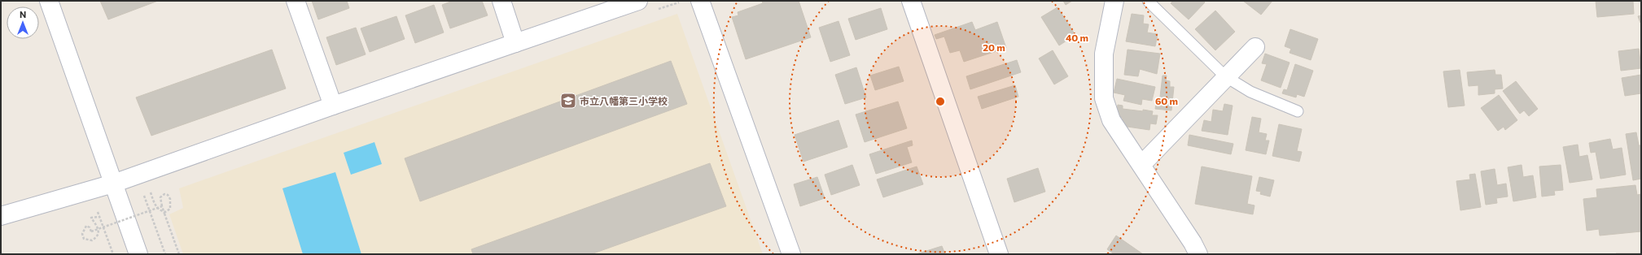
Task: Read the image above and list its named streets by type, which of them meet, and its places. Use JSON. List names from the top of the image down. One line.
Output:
{"places":{"school or university":["市立八幡第三小学校"]},"north":"top","rings":["40 m","20 m","60 m"]}
